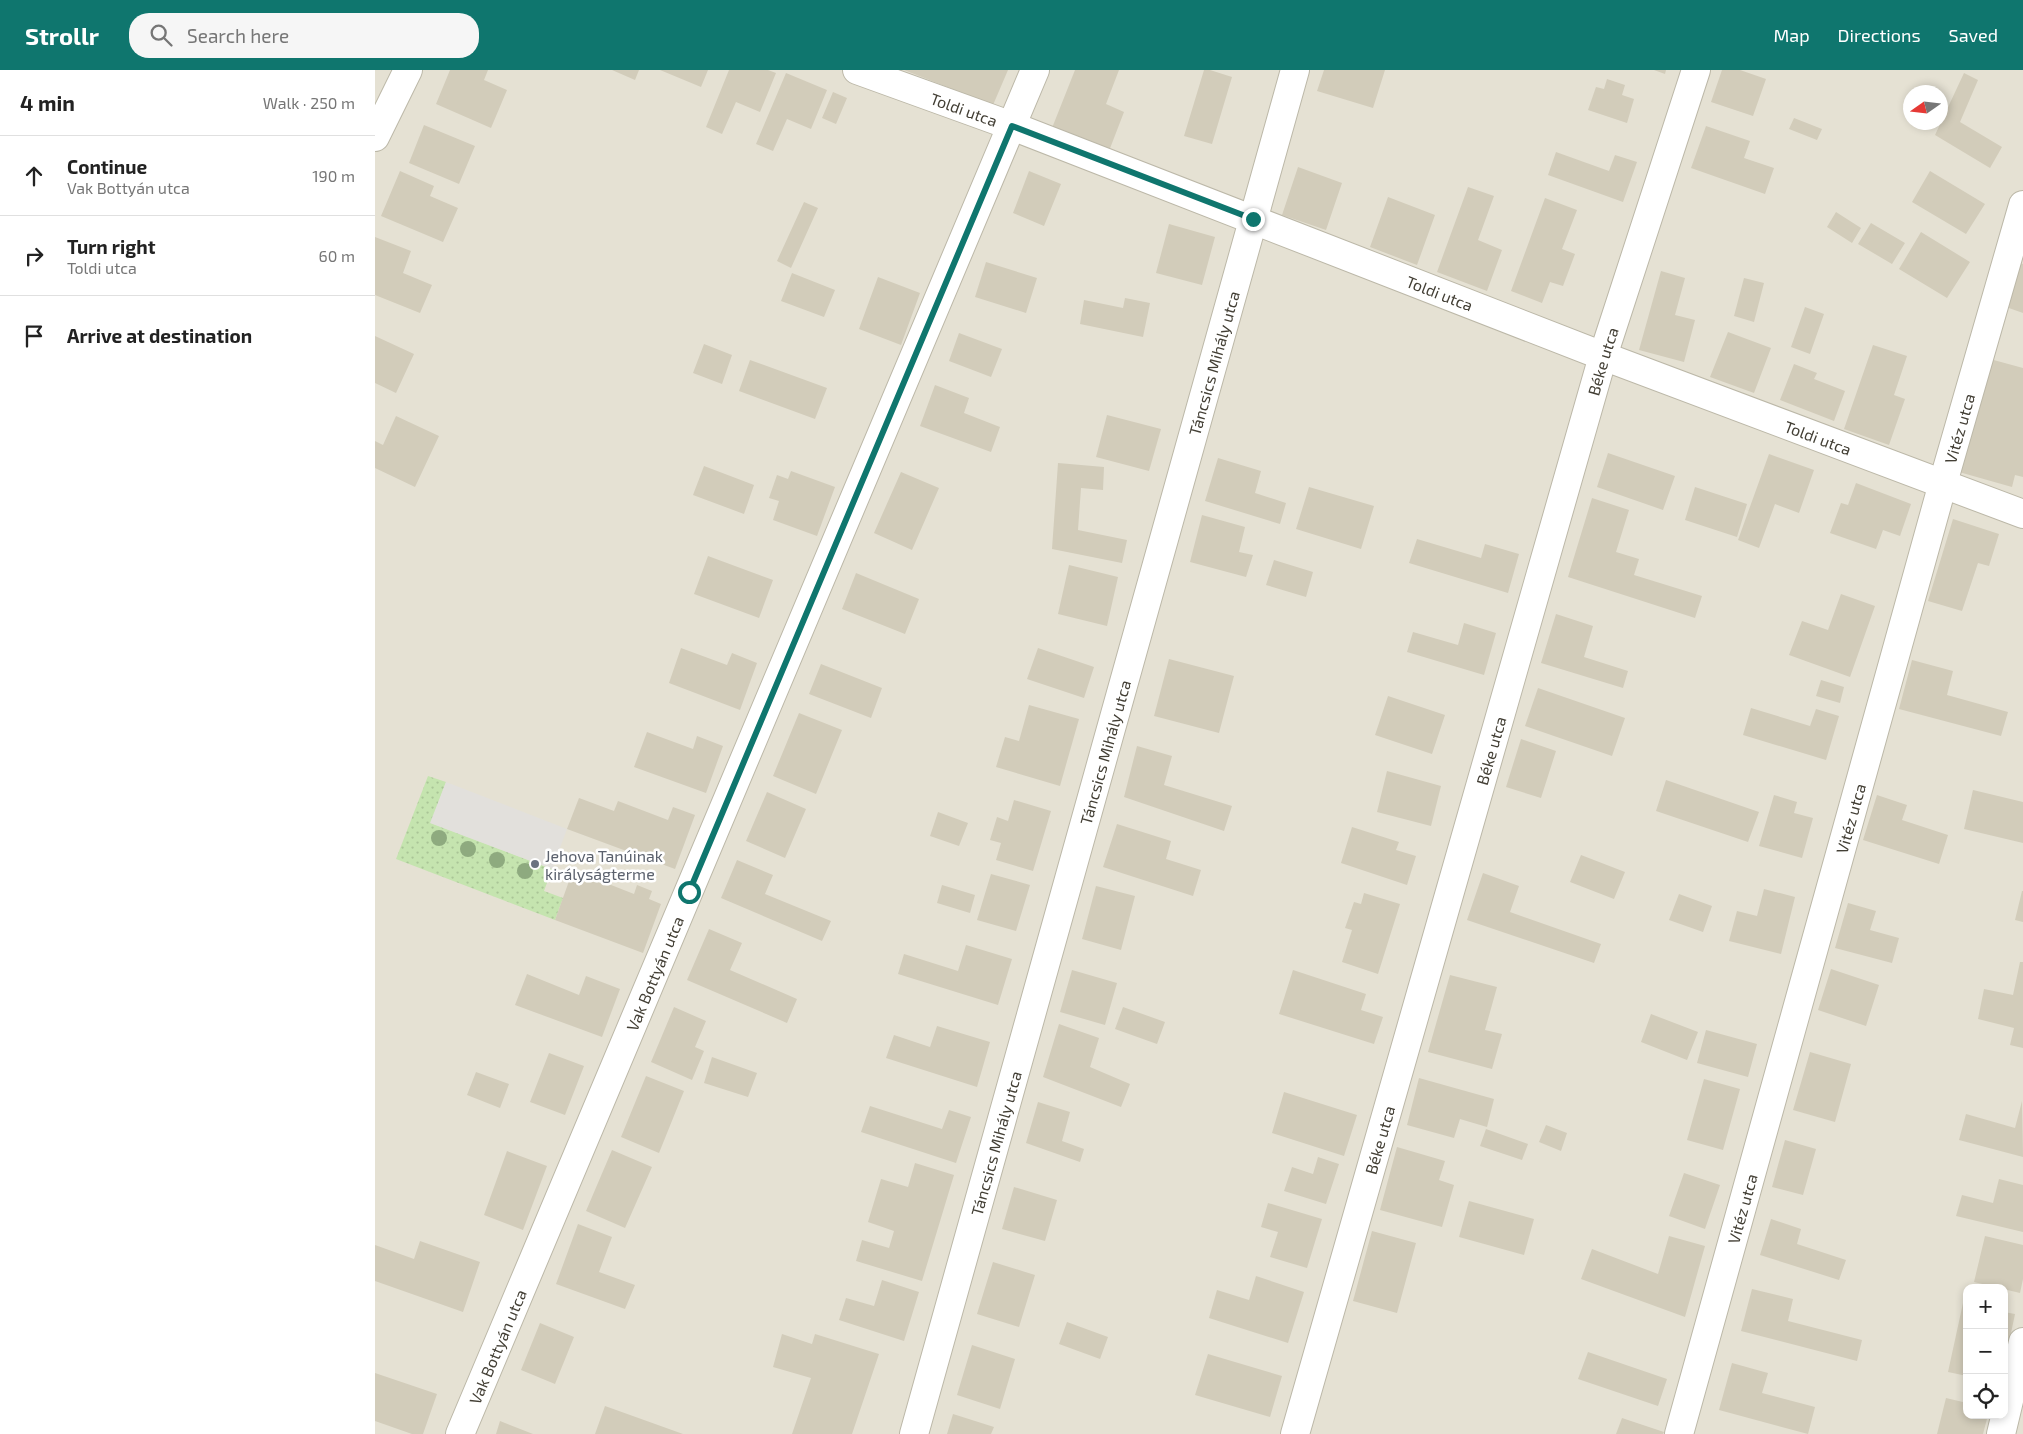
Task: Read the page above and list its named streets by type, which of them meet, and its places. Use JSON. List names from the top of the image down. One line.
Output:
{"streets":{"street":["Toldi utca","Béke utca","Táncsics Mihály utca","Vitéz utca","Vak Bottyán utca"]},"crossings":[["Toldi utca","Béke utca"],["Toldi utca","Táncsics Mihály utca"],["Toldi utca","Vitéz utca"],["Toldi utca","Vak Bottyán utca"]],"places":["Jehova Tanúinak királyságterme"],"north":"left","page":{"header":"Strollr","search":"Search here","nav":["Map","Directions","Saved"],"heading":["4 min","Walk · 250 m"],"list":[["Continue","Vak Bottyán utca","190 m"],["Turn right","Toldi utca","60 m"],"Arrive at destination"],"map_buttons":["+","−"]}}
